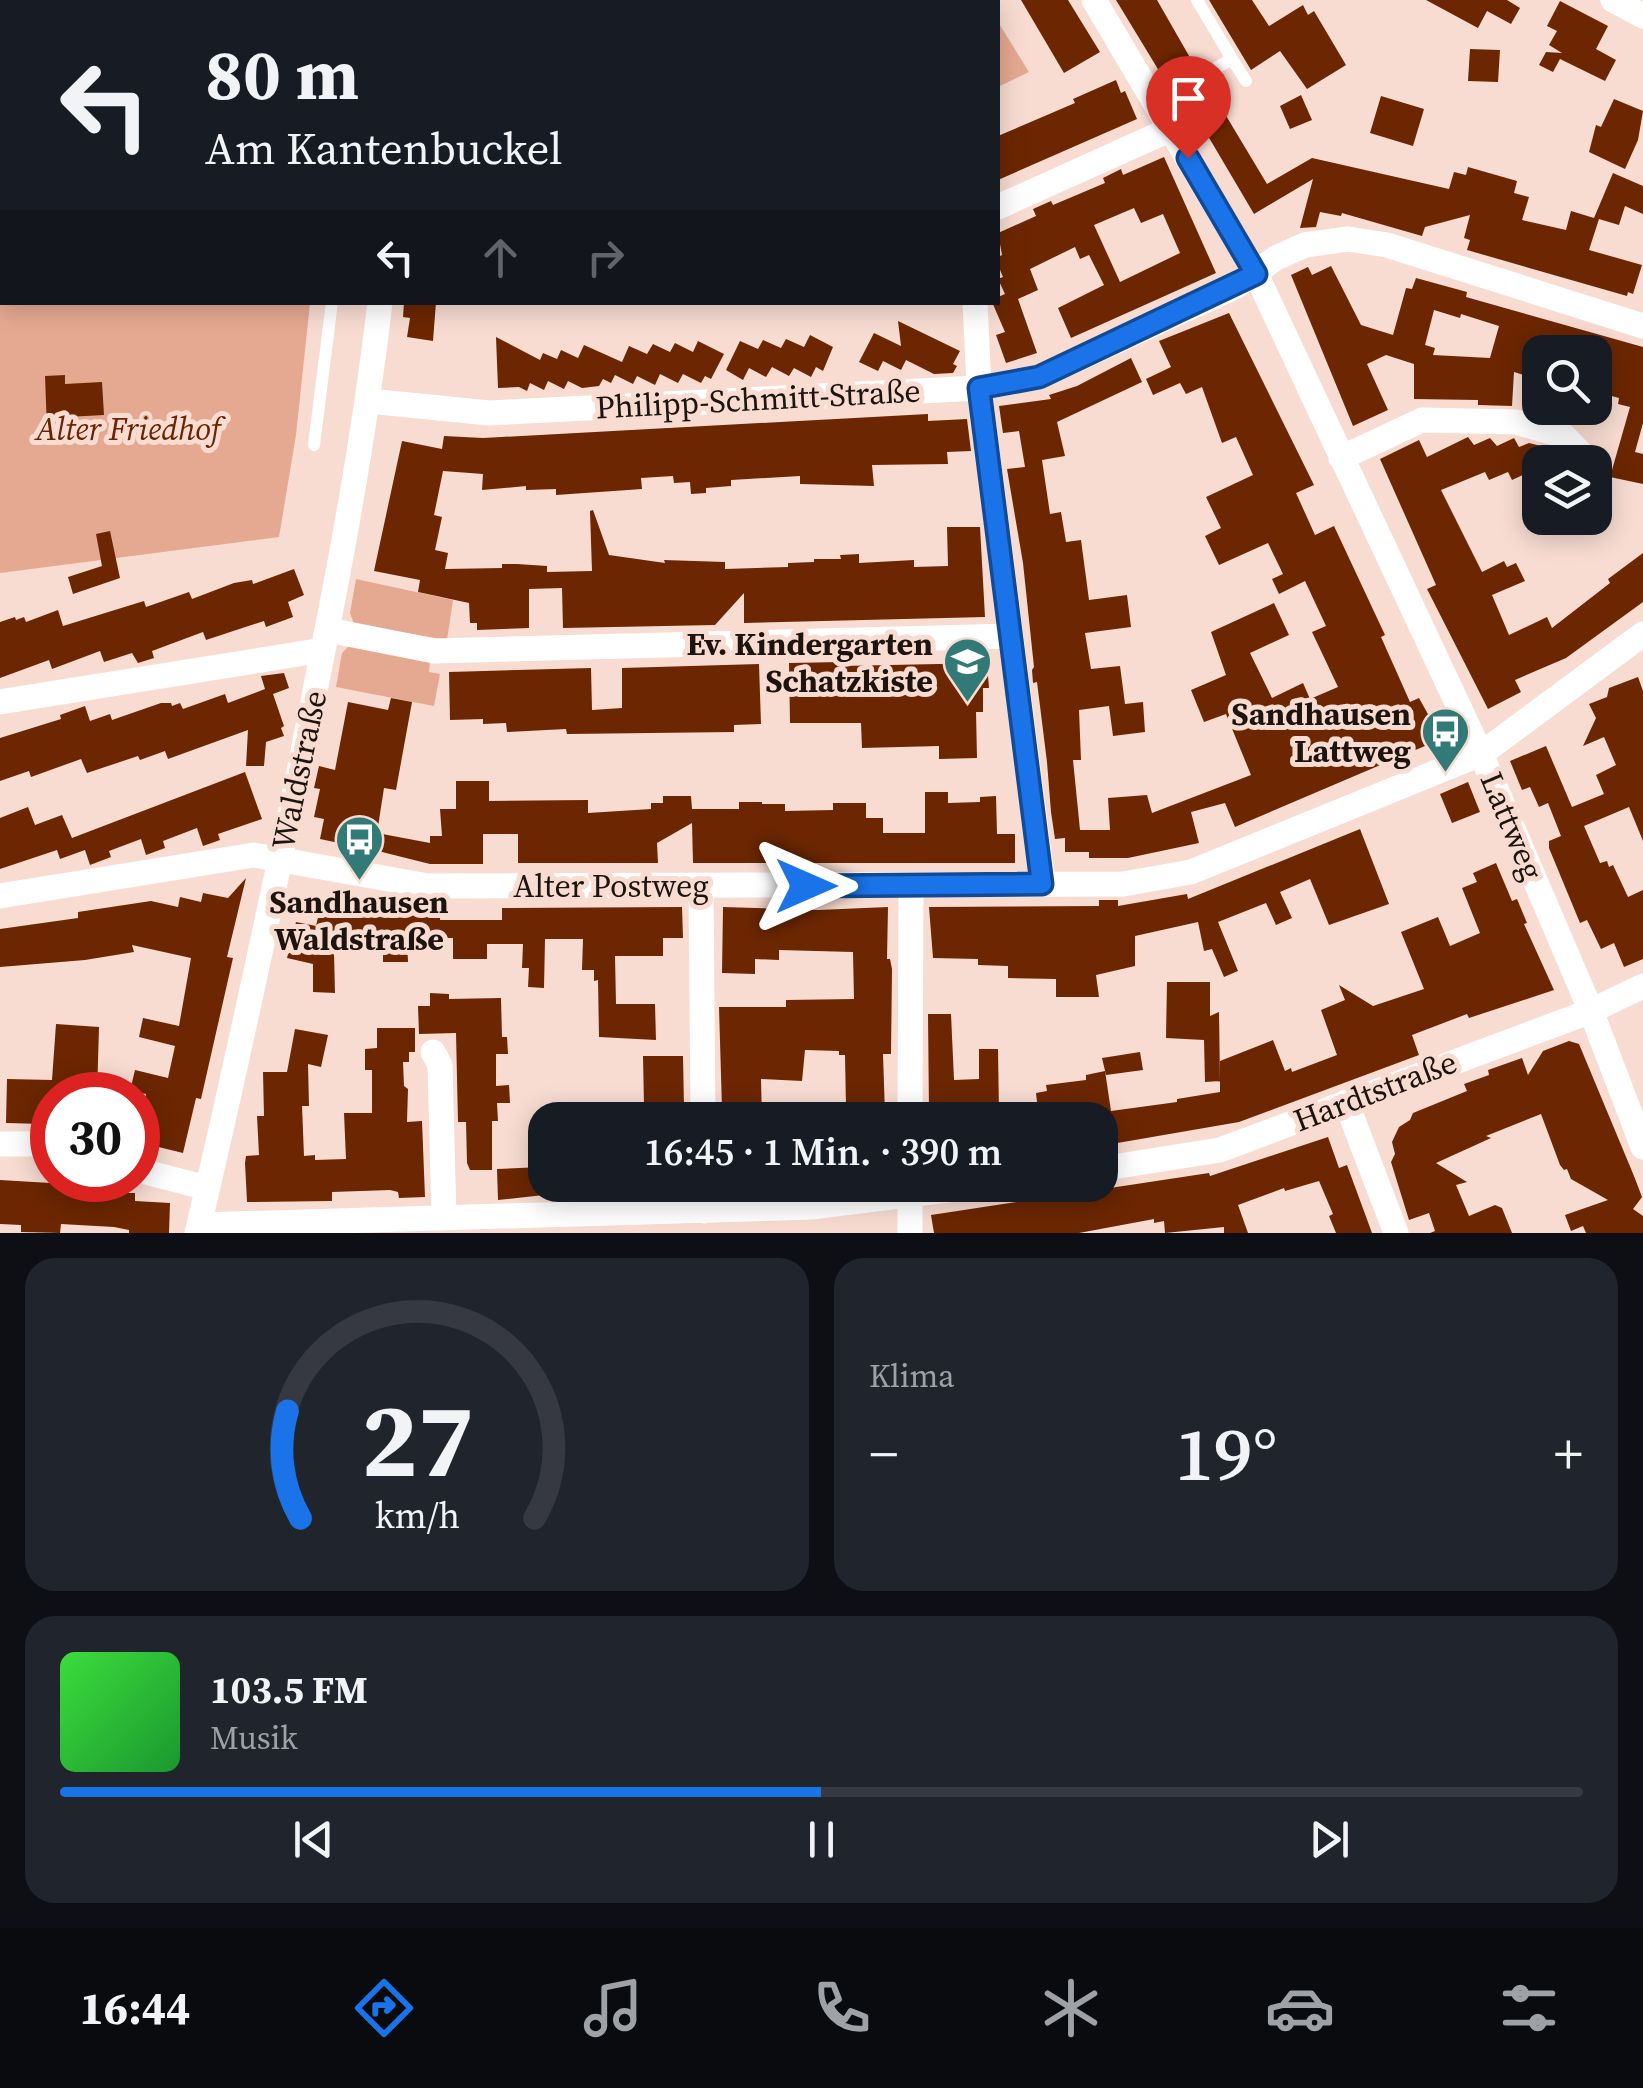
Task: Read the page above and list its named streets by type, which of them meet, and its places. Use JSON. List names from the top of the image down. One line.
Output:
{"streets":{"street":["Philipp-Schmitt-Straße","Waldstraße","Lattweg","Alter Postweg","Hardtstraße"]},"crossings":[["Philipp-Schmitt-Straße","Waldstraße"],["Philipp-Schmitt-Straße","Lattweg"],["Waldstraße","Alter Postweg"],["Lattweg","Alter Postweg"],["Lattweg","Hardtstraße"]],"parks":["Alter Friedhof"],"places":{"school or university":["Ev. Kindergarten Schatzkiste"],"bus stop":["Sandhausen Lattweg","Sandhausen Waldstraße"]},"page":{"turn":["80 m","Am Kantenbuckel"],"limit":"30","trip":"16:45 · 1 Min. · 390 m","tile":"Klima","heat":["−","19°","+"],"song":["103.5 FM","Musik"],"tabs":"16:44","gauge":["27","km/h"]}}
